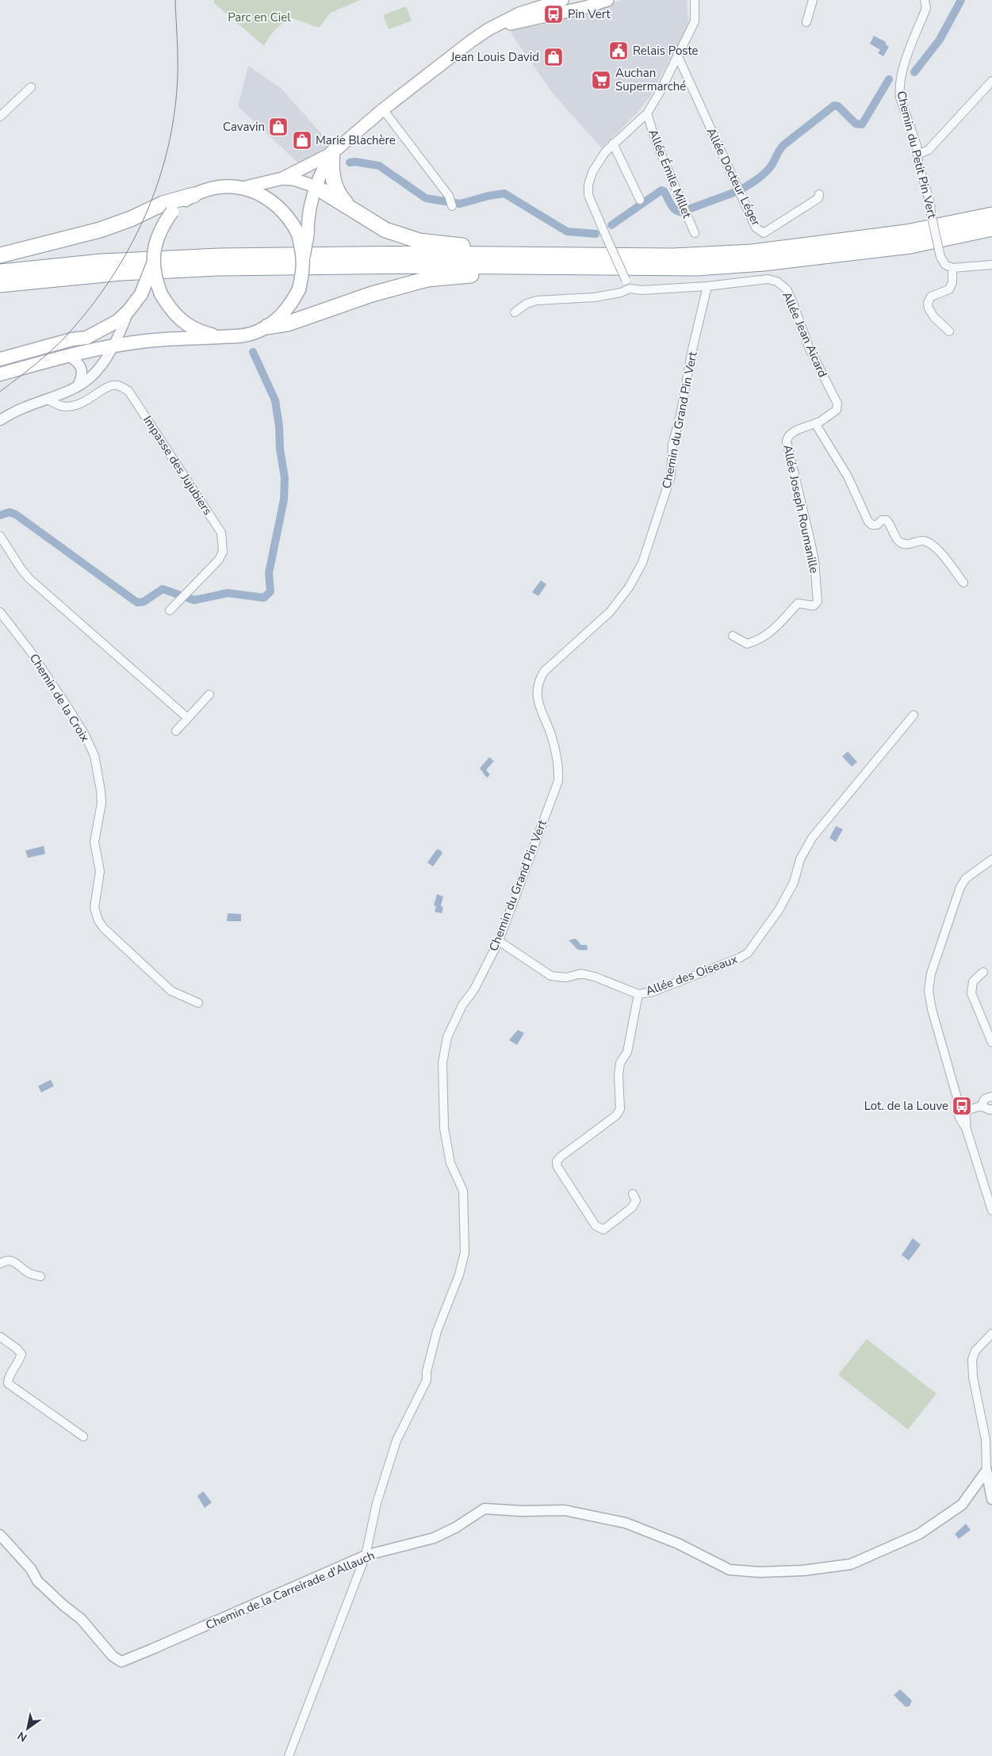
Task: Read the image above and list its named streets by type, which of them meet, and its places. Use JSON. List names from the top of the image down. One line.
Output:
{"streets":{"street":["Chemin du Petit Pin Vert","Allée Émile Millet","Allée Docteur Léger","Allée Jean Aicard","Chemin du Grand Pin Vert","Impasse des Jujubiers","Allée Joseph Roumanille","Chemin de la Croix","Allée des Oiseaux","Chemin de la Carreirade d'Allauch"]},"crossings":[["Allée Jean Aicard","Chemin du Grand Pin Vert"],["Allée Jean Aicard","Allée Joseph Roumanille"],["Chemin du Grand Pin Vert","Allée des Oiseaux"],["Chemin du Grand Pin Vert","Chemin de la Carreirade d'Allauch"]],"parks":["Parc en Ciel"],"places":{"bus stop":["Pin Vert","Lot. de la Louve"],"public building":["Relais Poste"],"shop":["Jean Louis David","Cavavin","Marie Blachère"],"supermarket":["Auchan Supermarché"]},"north":"bottom left"}
